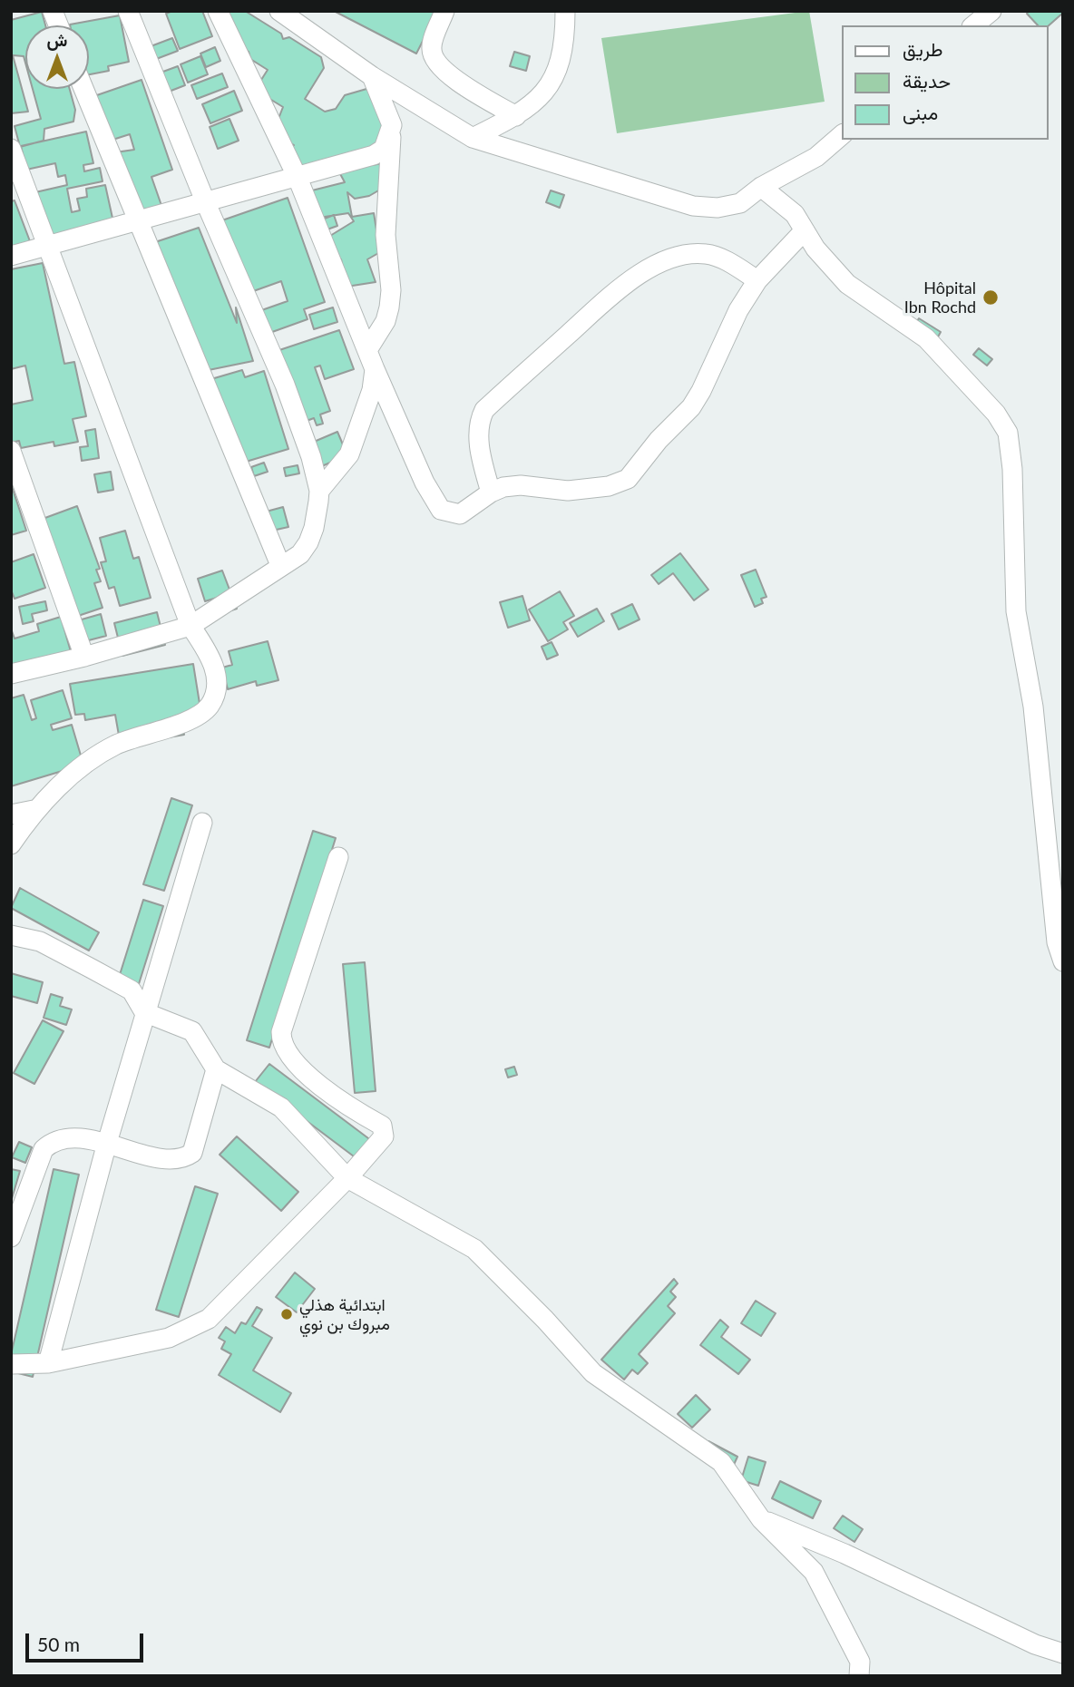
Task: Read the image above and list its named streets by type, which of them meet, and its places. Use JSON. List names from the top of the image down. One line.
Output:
{"places":["Hôpital Ibn Rochd","ابتدائية هذلي مبروك بن نوي"],"legend":["طريق","حديقة","مبنى"],"scale_bar":"50 m","north":"top"}
